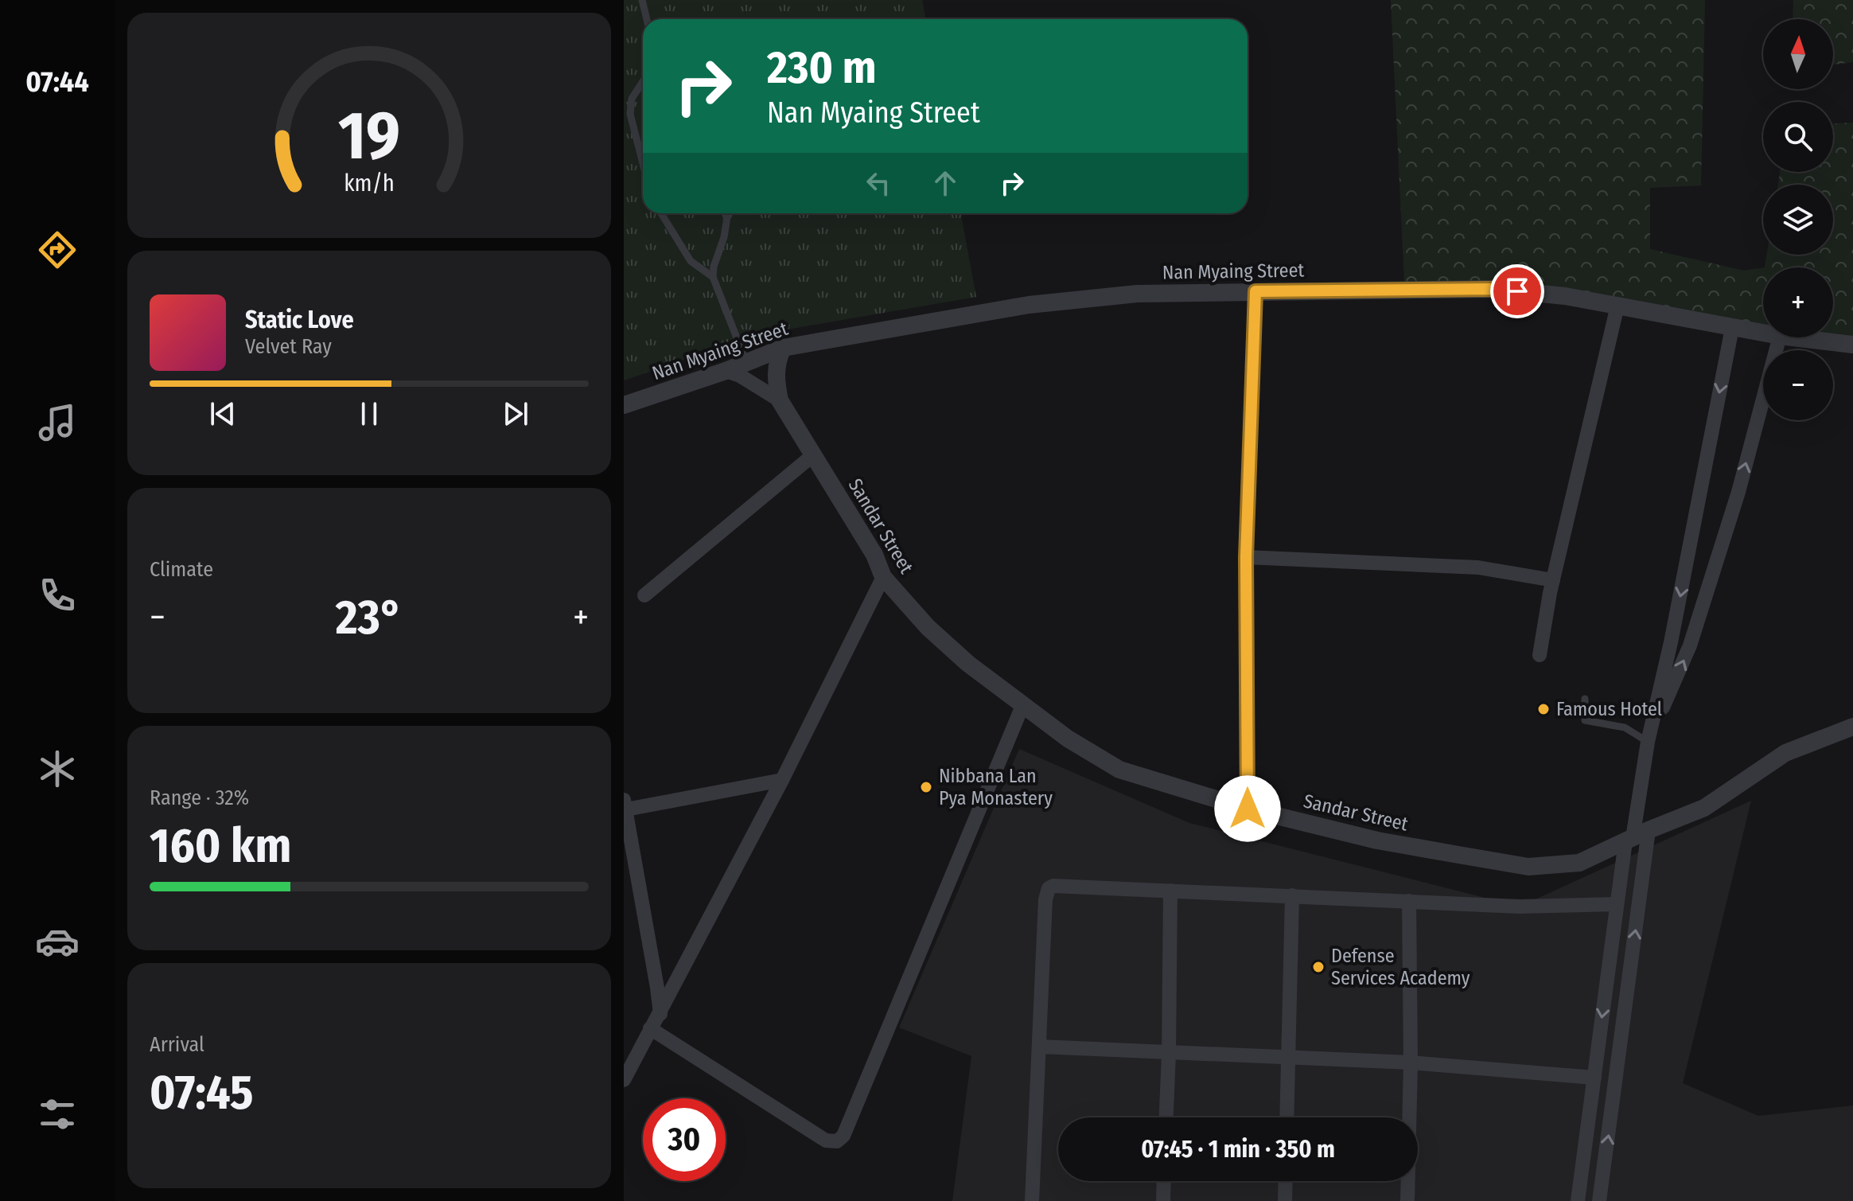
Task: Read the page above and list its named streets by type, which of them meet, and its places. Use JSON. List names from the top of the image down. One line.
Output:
{"streets":{"street":["Nan Myaing Street","Sandar Street"]},"crossings":[["Nan Myaing Street","Sandar Street"]],"places":["Famous Hotel","Nibbana Lan Pya Monastery","Defense Services Academy"],"north":"top","page":{"tabs":"07:44","map_buttons":["+","−"],"turn":["230 m","Nan Myaing Street"],"song":["Static Love","Velvet Ray"],"tile":["Climate",["Range · 32%","160 km"],["Arrival","07:45"]],"heat":["−","23°","+"],"limit":"30","trip":"07:45 · 1 min · 350 m","gauge":["19","km/h"]}}
